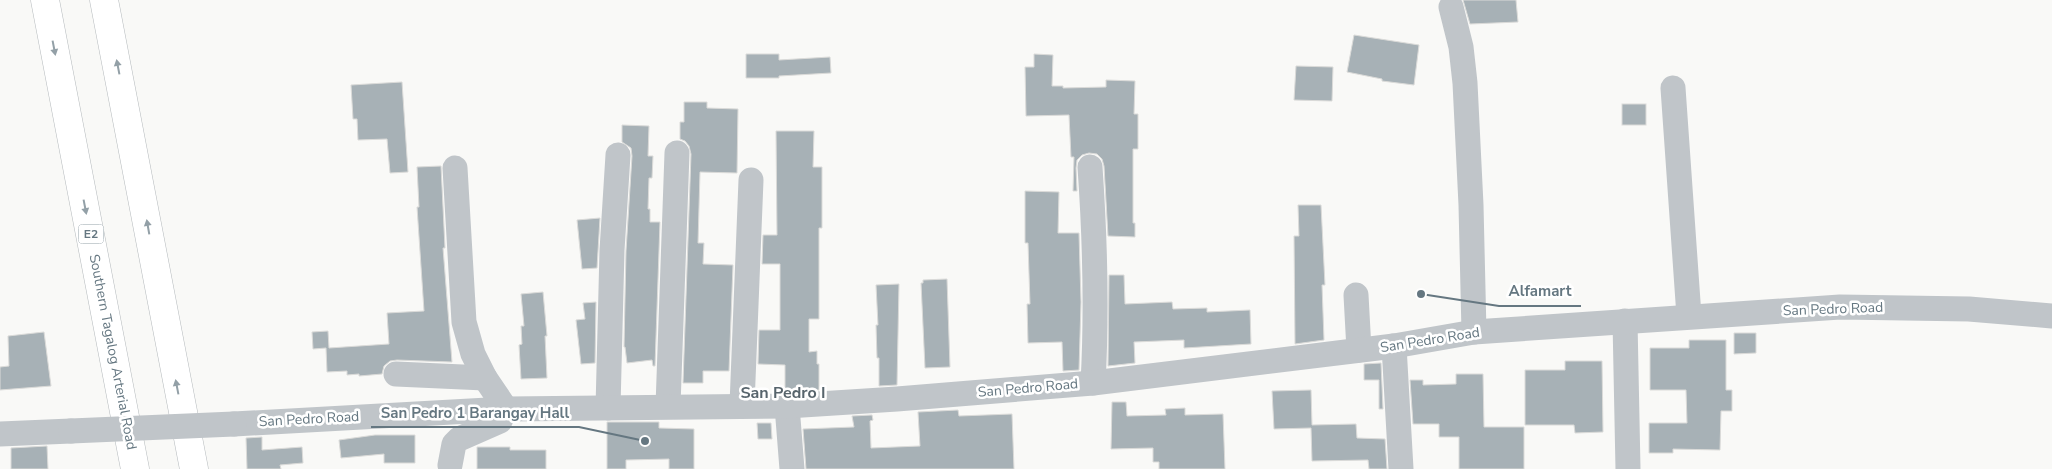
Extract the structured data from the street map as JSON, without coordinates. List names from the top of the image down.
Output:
{
  "streets": {
    "highway": ["E2", "Southern Tagalog Arterial Road"],
    "street": ["San Pedro Road"]
  },
  "districts": ["San Pedro I"],
  "places": ["Alfamart", "San Pedro 1 Barangay Hall"]
}
